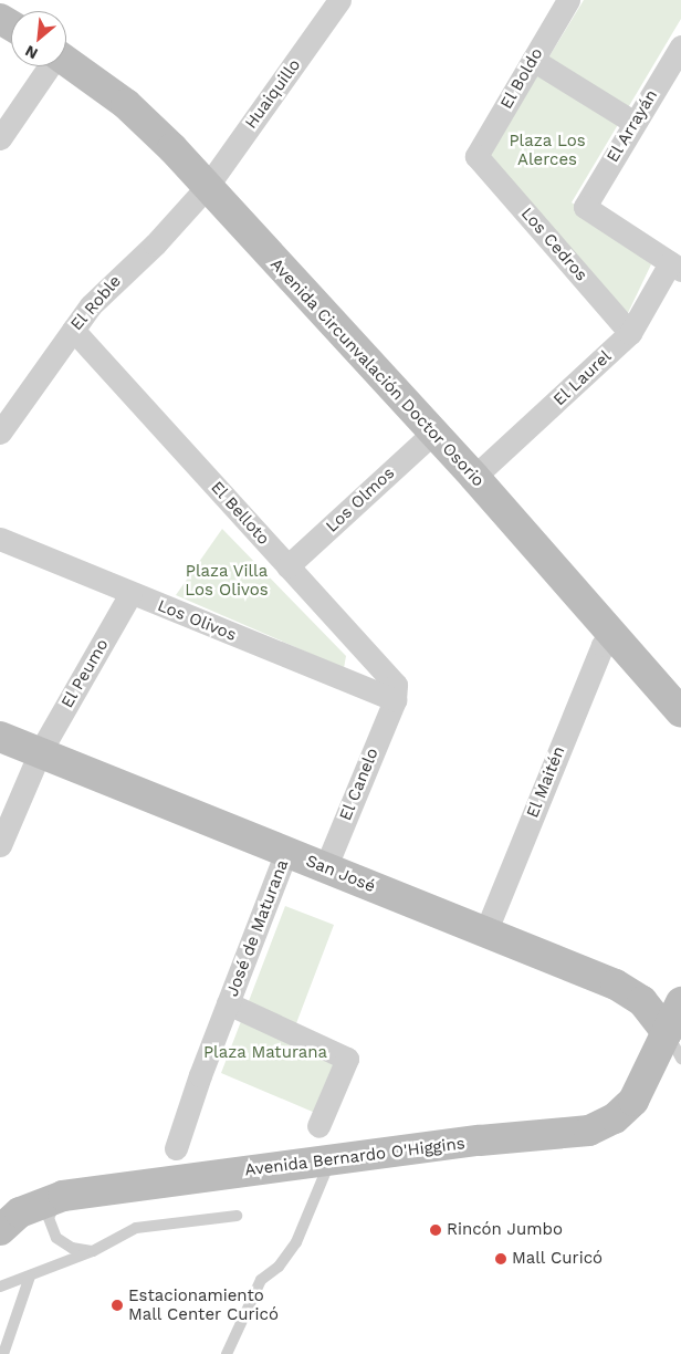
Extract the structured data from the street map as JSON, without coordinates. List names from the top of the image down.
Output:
{
  "streets": {
    "main road": ["Avenida Circunvalación Doctor Osorio", "San José", "Avenida Bernardo O'Higgins"],
    "street": [
      "El Boldo",
      "Huaiquillo",
      "El Arrayán",
      "Los Cedros",
      "El Roble",
      "El Laurel",
      "Los Olmos",
      "El Belloto",
      "Los Olivos",
      "El Peumo",
      "El Maitén",
      "El Canelo",
      "José de Maturana"
    ]
  },
  "crossings": [
    ["El Boldo", "Los Cedros"],
    ["Huaiquillo", "El Roble"],
    ["Huaiquillo", "Avenida Circunvalación Doctor Osorio"],
    ["El Arrayán", "El Laurel"],
    ["Los Cedros", "El Laurel"],
    ["El Roble", "Avenida Circunvalación Doctor Osorio"],
    ["El Roble", "El Belloto"],
    ["Avenida Circunvalación Doctor Osorio", "El Laurel"],
    ["Avenida Circunvalación Doctor Osorio", "Los Olmos"],
    ["Avenida Circunvalación Doctor Osorio", "El Maitén"],
    ["Los Olmos", "El Belloto"],
    ["El Belloto", "Los Olivos"],
    ["El Belloto", "El Canelo"],
    ["Los Olivos", "El Peumo"],
    ["Los Olivos", "El Canelo"],
    ["El Peumo", "San José"],
    ["El Maitén", "San José"],
    ["El Canelo", "San José"],
    ["San José", "José de Maturana"],
    ["San José", "Avenida Bernardo O'Higgins"]
  ],
  "parks": ["Plaza Los Alerces", "Plaza Villa Los Olivos", "Plaza Maturana"],
  "places": ["Rincón Jumbo", "Mall Curicó", "Estacionamiento Mall Center Curicó"],
  "north": "bottom left"
}
